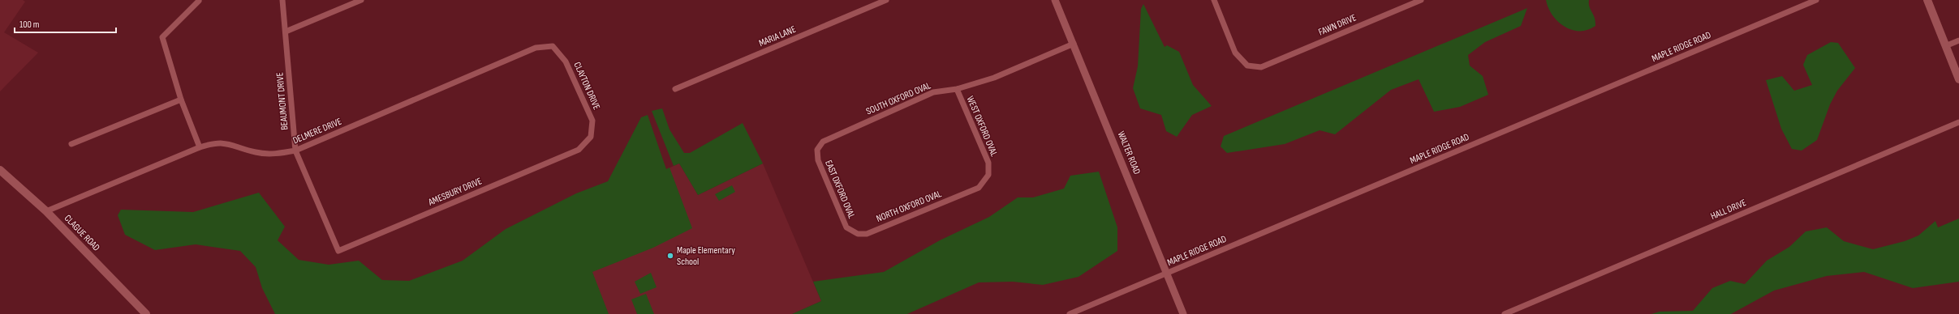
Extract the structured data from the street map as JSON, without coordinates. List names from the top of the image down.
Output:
{
  "streets": {
    "main road": ["CLAGUE ROAD"],
    "street": [
      "FAWN DRIVE",
      "MARIA LANE",
      "MAPLE RIDGE ROAD",
      "CLAYTON DRIVE",
      "SOUTH OXFORD OVAL",
      "BEAUMONT DRIVE",
      "WEST OXFORD OVAL",
      "DELMERE DRIVE",
      "WALTER ROAD",
      "EAST OXFORD OVAL",
      "AMESBURY DRIVE",
      "NORTH OXFORD OVAL",
      "HALL DRIVE"
    ]
  },
  "crossings": [
    ["MAPLE RIDGE ROAD", "WALTER ROAD"],
    ["CLAYTON DRIVE", "DELMERE DRIVE"],
    ["CLAYTON DRIVE", "AMESBURY DRIVE"],
    ["SOUTH OXFORD OVAL", "WEST OXFORD OVAL"],
    ["SOUTH OXFORD OVAL", "WALTER ROAD"],
    ["SOUTH OXFORD OVAL", "EAST OXFORD OVAL"],
    ["BEAUMONT DRIVE", "DELMERE DRIVE"],
    ["BEAUMONT DRIVE", "AMESBURY DRIVE"],
    ["WEST OXFORD OVAL", "NORTH OXFORD OVAL"],
    ["DELMERE DRIVE", "CLAGUE ROAD"],
    ["EAST OXFORD OVAL", "NORTH OXFORD OVAL"]
  ],
  "places": ["Maple Elementary School"],
  "scale_bar": "100 m"
}
